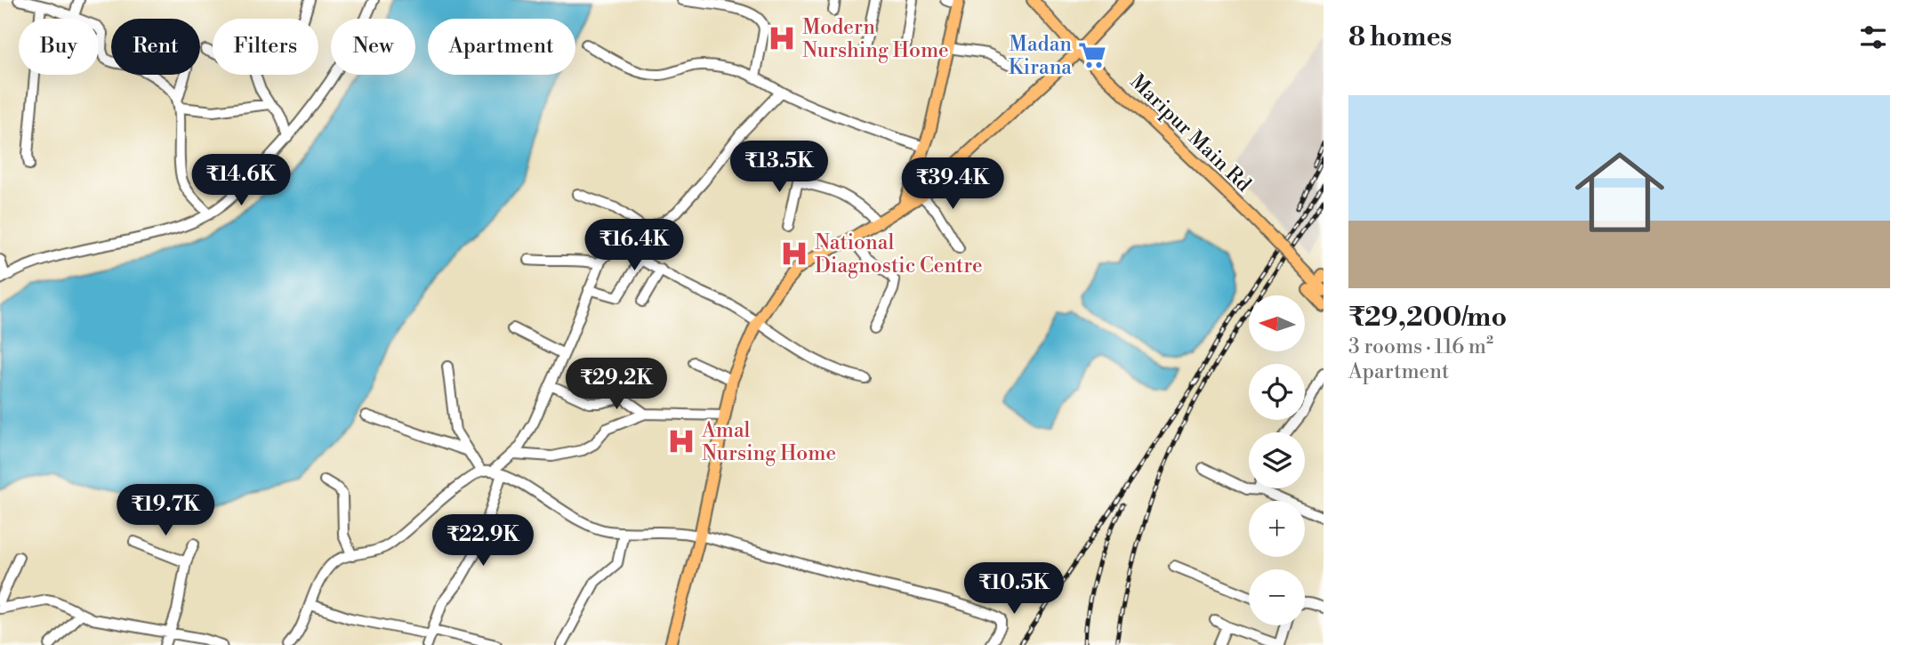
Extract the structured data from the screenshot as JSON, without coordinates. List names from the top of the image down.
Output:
{
  "streets": {
    "main road": ["Maripur Main Rd"]
  },
  "places": {
    "hospital": ["Modern Nurshing Home", "National Diagnostic Centre", "Amal Nursing Home"],
    "supermarket": ["Madan Kirana"]
  },
  "north": "left",
  "page": {
    "heading": "8 homes",
    "chip": [
      "Buy",
      "Rent",
      "Filters",
      "New",
      "Apartment"
    ],
    "list": [
      {
        "name": "₹29,200/mo",
        "note": "3 rooms · 116 m² · Apartment"
      }
    ],
    "price": [
      "₹13.5K",
      "₹14.6K",
      "₹39.4K",
      "₹16.4K",
      "₹29.2K",
      "₹19.7K",
      "₹22.9K",
      "₹10.5K"
    ],
    "map_buttons": ["+", "−"]
  }
}
